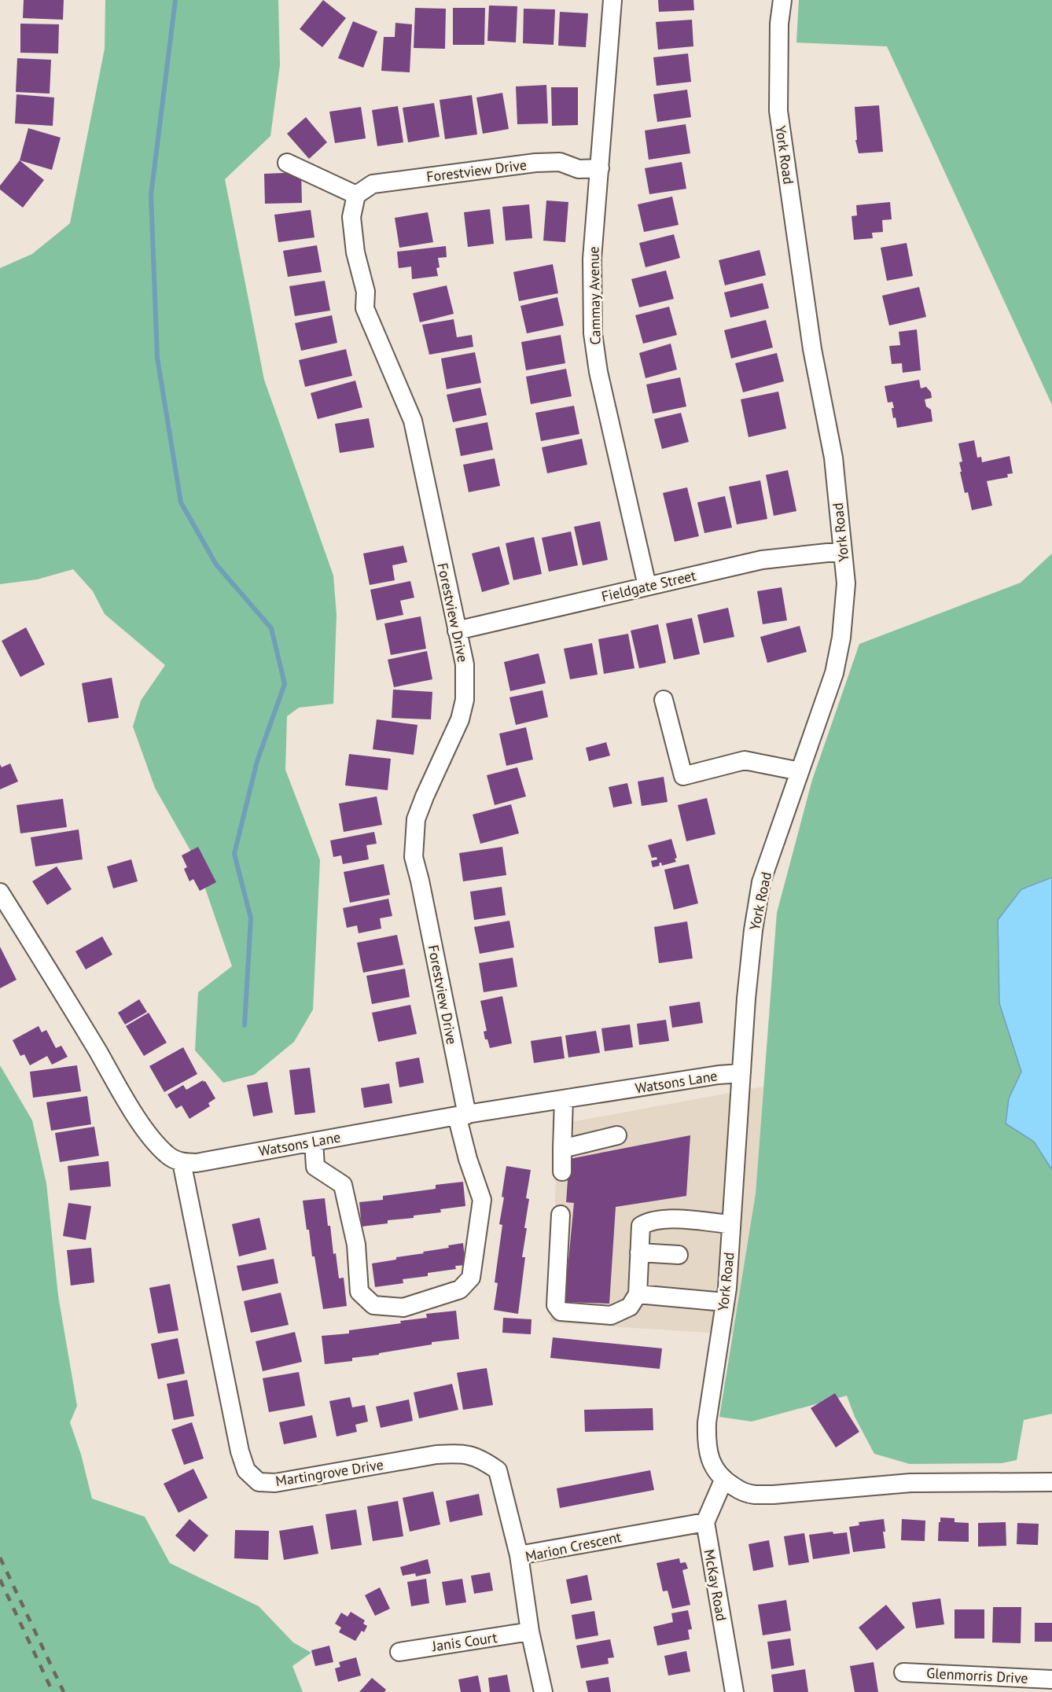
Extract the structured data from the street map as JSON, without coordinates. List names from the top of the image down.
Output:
{
  "streets": {
    "street": [
      "York Road",
      "Forestview Drive",
      "Cammay Avenue",
      "Fieldgate Street",
      "Watsons Lane",
      "Martingrove Drive",
      "Marion Crescent",
      "McKay Road",
      "Janis Court",
      "Glenmorris Drive"
    ]
  },
  "crossings": [
    ["York Road", "Fieldgate Street"],
    ["York Road", "Watsons Lane"],
    ["Forestview Drive", "Cammay Avenue"],
    ["Forestview Drive", "Fieldgate Street"],
    ["Forestview Drive", "Watsons Lane"],
    ["Cammay Avenue", "Fieldgate Street"],
    ["Watsons Lane", "Martingrove Drive"],
    ["Martingrove Drive", "Marion Crescent"],
    ["Marion Crescent", "McKay Road"],
    ["Marion Crescent", "Janis Court"]
  ]
}
